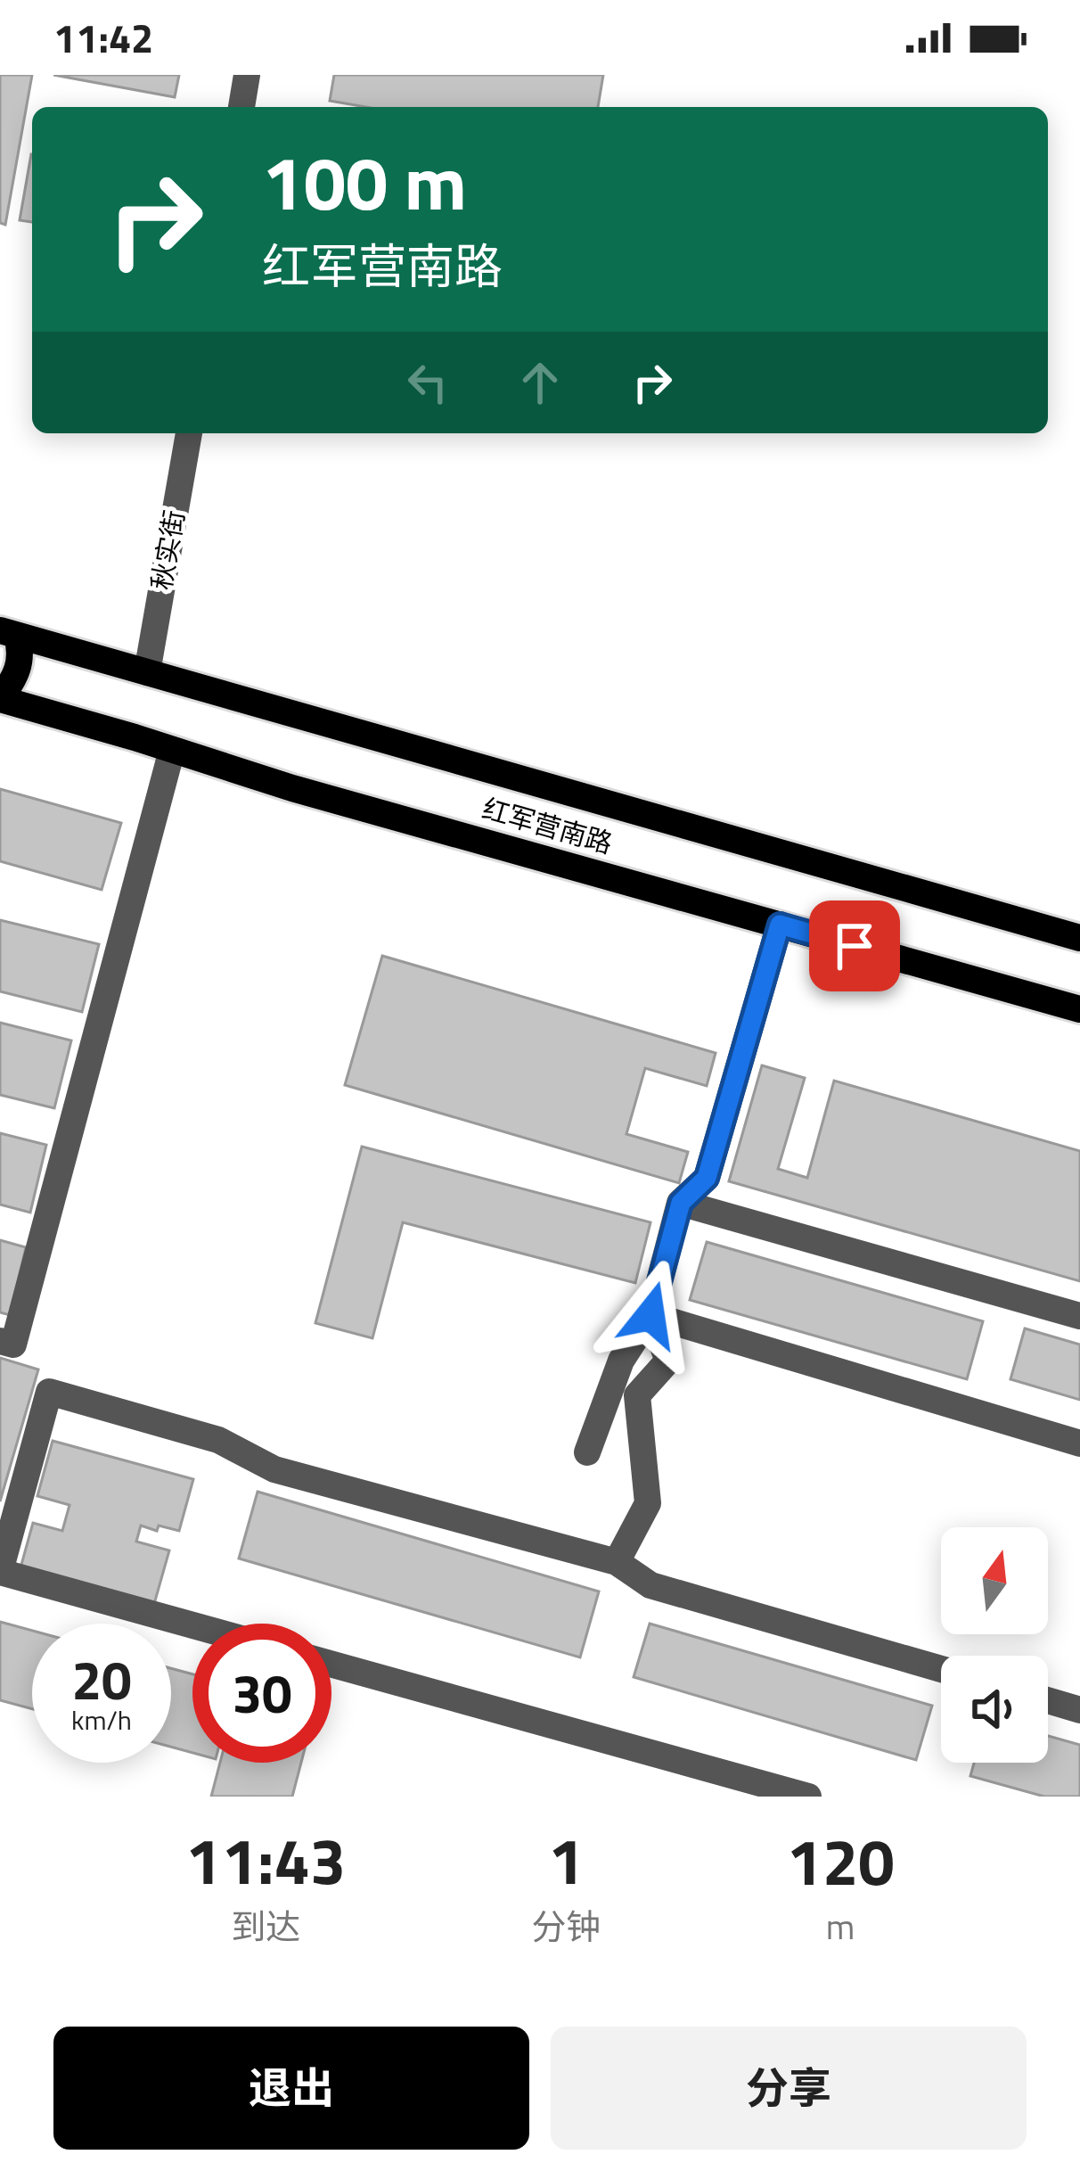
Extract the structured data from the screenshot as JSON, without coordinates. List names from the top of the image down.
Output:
{
  "streets": {
    "main road": ["红军营南路"],
    "street": ["秋实街"]
  },
  "crossings": [
    ["秋实街", "红军营南路"]
  ],
  "north": "top",
  "page": {
    "status": "11:42",
    "turn": ["100 m", "红军营南路"],
    "speed": "20 km/h",
    "limit": "30",
    "eta": [
      "11:43",
      "到达",
      "1",
      "分钟",
      "120",
      "m"
    ],
    "buttons": ["退出", "分享"]
  }
}
